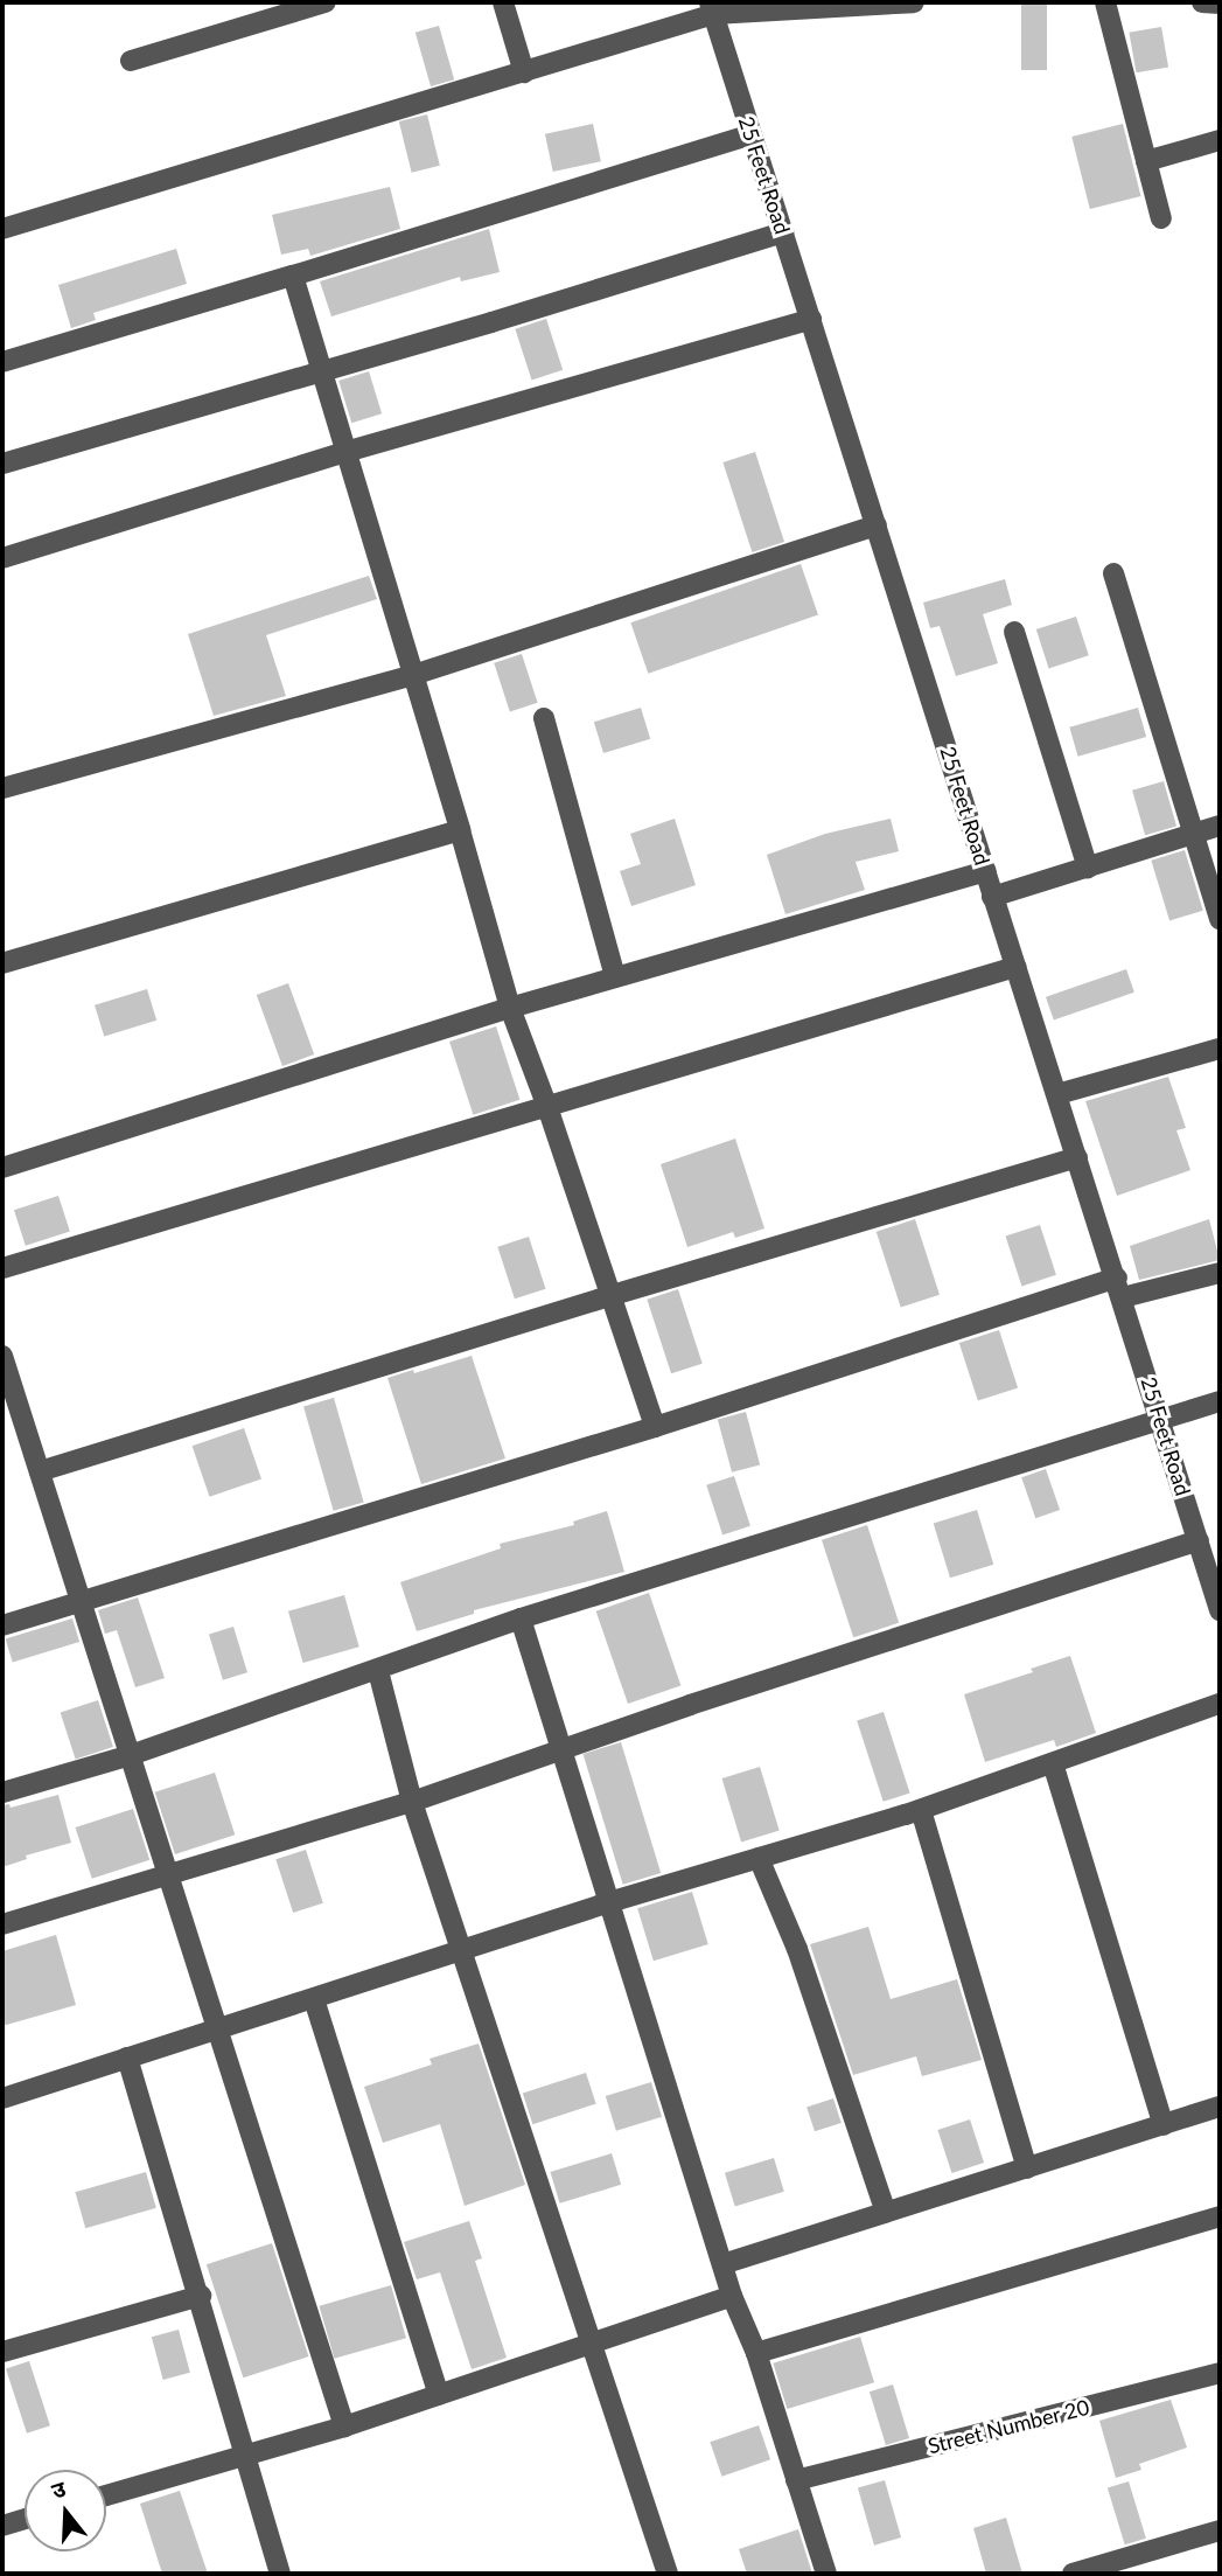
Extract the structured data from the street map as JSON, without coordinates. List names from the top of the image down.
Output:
{
  "streets": {
    "street": ["25 Feet Road", "Street Number 20"]
  },
  "north": "top"
}
